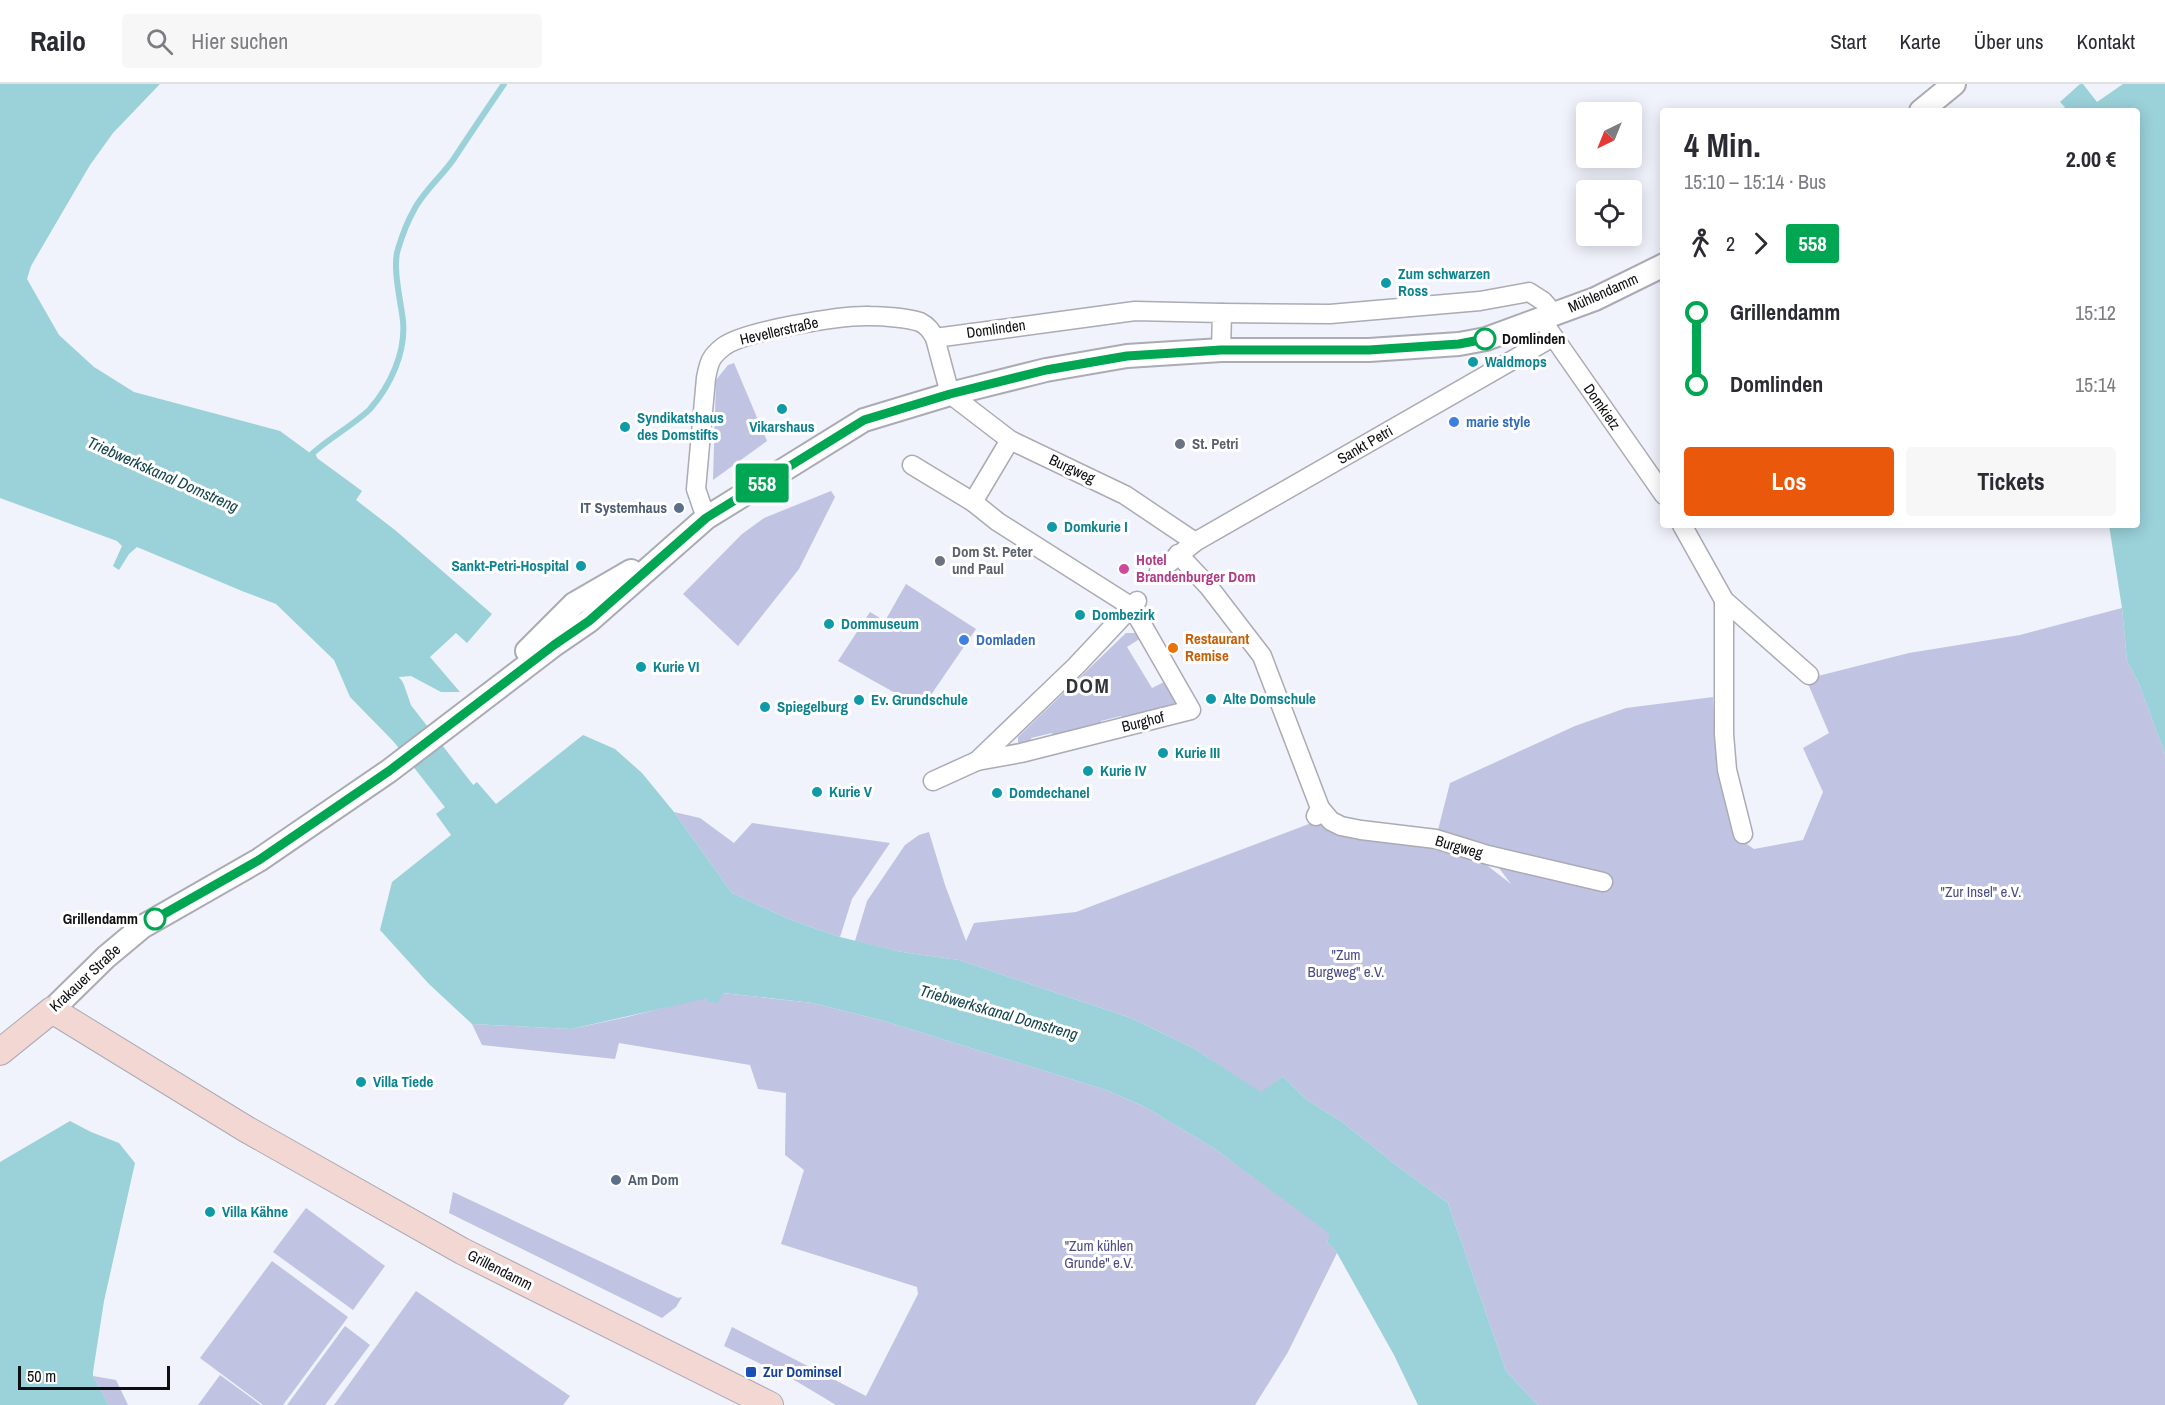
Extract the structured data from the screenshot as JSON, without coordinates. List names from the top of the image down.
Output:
{
  "streets": {
    "main road": ["Krakauer Straße", "Grillendamm"],
    "street": [
      "Mühlendamm",
      "Domlinden",
      "Hevellerstraße",
      "Domkietz",
      "Sankt Petri",
      "Burgweg",
      "Burghof"
    ]
  },
  "crossings": [
    ["Mühlendamm", "Domlinden"],
    ["Mühlendamm", "Domkietz"],
    ["Mühlendamm", "Sankt Petri"],
    ["Domlinden", "Hevellerstraße"],
    ["Domlinden", "Domkietz"],
    ["Domlinden", "Sankt Petri"],
    ["Hevellerstraße", "Krakauer Straße"],
    ["Domkietz", "Sankt Petri"],
    ["Sankt Petri", "Burgweg"],
    ["Krakauer Straße", "Grillendamm"]
  ],
  "districts": ["DOM"],
  "water": ["Triebwerkskanal Domstreng"],
  "parks": ["\"Zur Insel\" e.V.", "\"Zum Burgweg\" e.V.", "\"Zum kühlen Grunde\" e.V."],
  "places": {
    "other": [
      "Zum schwarzen Ross",
      "Domlinden",
      "Waldmops",
      "Vikarshaus",
      "marie style",
      "Syndikatshaus des Domstifts",
      "St. Petri",
      "IT Systemhaus",
      "Domkurie I",
      "Dom St. Peter und Paul",
      "Sankt-Petri-Hospital",
      "Hotel Brandenburger Dom",
      "Dombezirk",
      "Dommuseum",
      "Domladen",
      "Restaurant Remise",
      "Kurie VI",
      "Alte Domschule",
      "Ev. Grundschule",
      "Spiegelburg",
      "Kurie III",
      "Kurie IV",
      "Kurie V",
      "Domdechanel",
      "Grillendamm",
      "Villa Tiede",
      "Am Dom",
      "Villa Kähne"
    ],
    "transit": ["Zur Dominsel"]
  },
  "lines": ["bus line 558"],
  "scale_bar": "50 m",
  "north": "bottom left",
  "page": {
    "header": "Railo",
    "search": "Hier suchen",
    "nav": [
      "Start",
      "Karte",
      "Über uns",
      "Kontakt"
    ],
    "on_map": "558",
    "heading": ["4 Min.", "15:10 – 15:14 · Bus", "2.00 €"],
    "legs": ["2", "558"],
    "list": [
      {
        "name": "Grillendamm",
        "value": "15:12"
      },
      {
        "name": "Domlinden",
        "value": "15:14"
      }
    ],
    "buttons": ["Los", "Tickets"],
    "scale": "50 m"
  }
}
